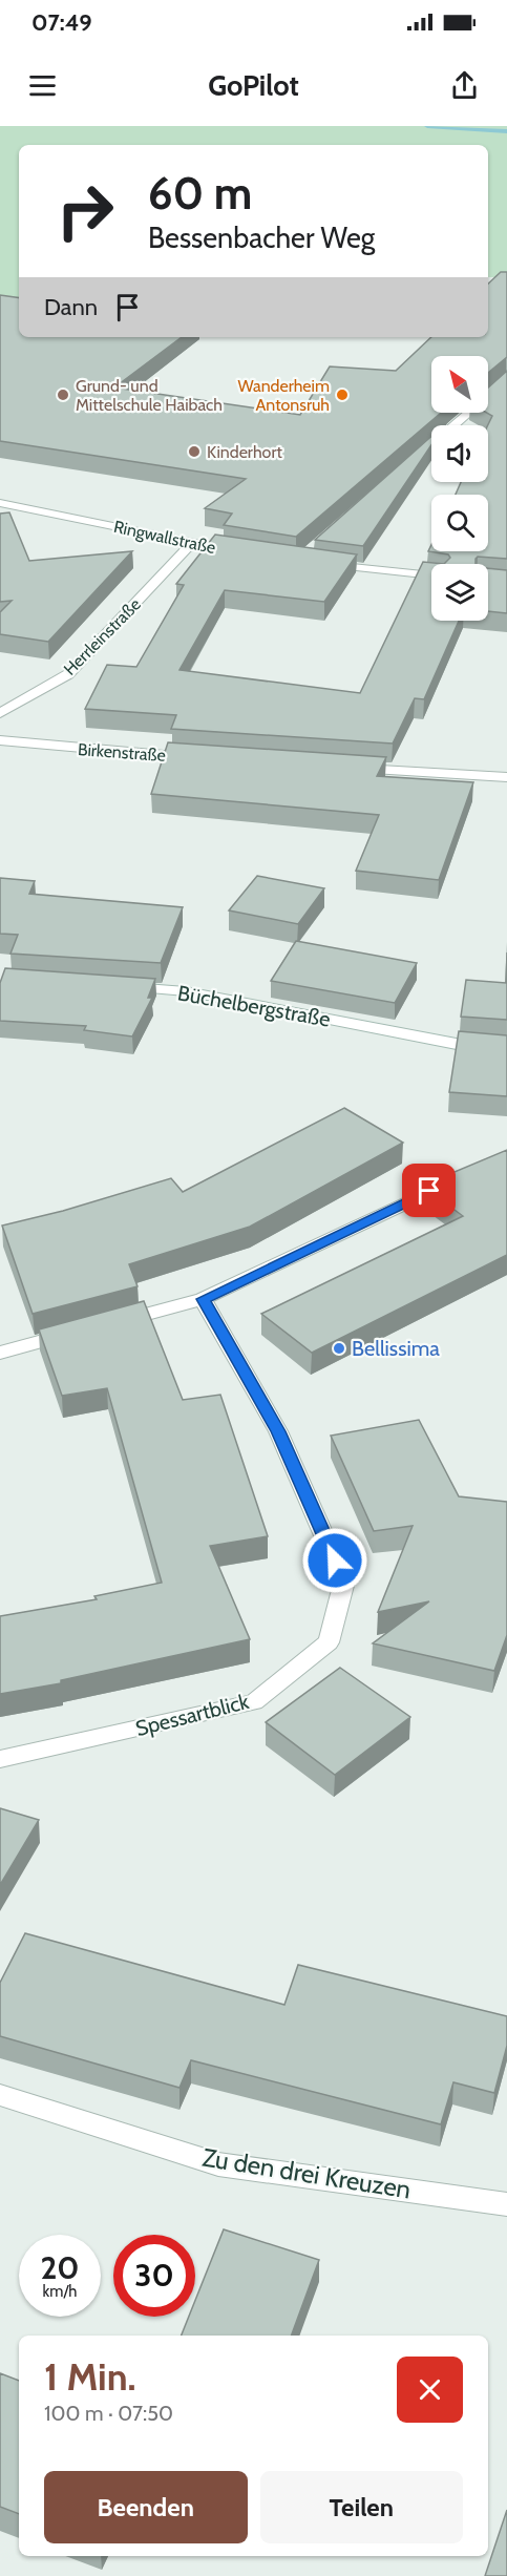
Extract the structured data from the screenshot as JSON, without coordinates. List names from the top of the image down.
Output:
{
  "streets": {
    "street": [
      "Ringwallstraße",
      "Herrleinstraße",
      "Birkenstraße",
      "Büchelbergstraße",
      "Spessartblick",
      "Zu den drei Kreuzen"
    ]
  },
  "crossings": [
    ["Ringwallstraße", "Herrleinstraße"]
  ],
  "places": [
    "Grund- und Mittelschule Haibach",
    "Wanderheim Antonsruh",
    "Kinderhort",
    "Bellissima"
  ],
  "north": "top left",
  "page": {
    "status": "07:49",
    "header": "GoPilot",
    "turn": ["60 m", "Bessenbacher Weg"],
    "then": "Dann",
    "speed": "20 km/h",
    "limit": "30",
    "heading": ["1 Min.", "100 m · 07:50"],
    "buttons": ["Beenden", "Teilen"]
  }
}
